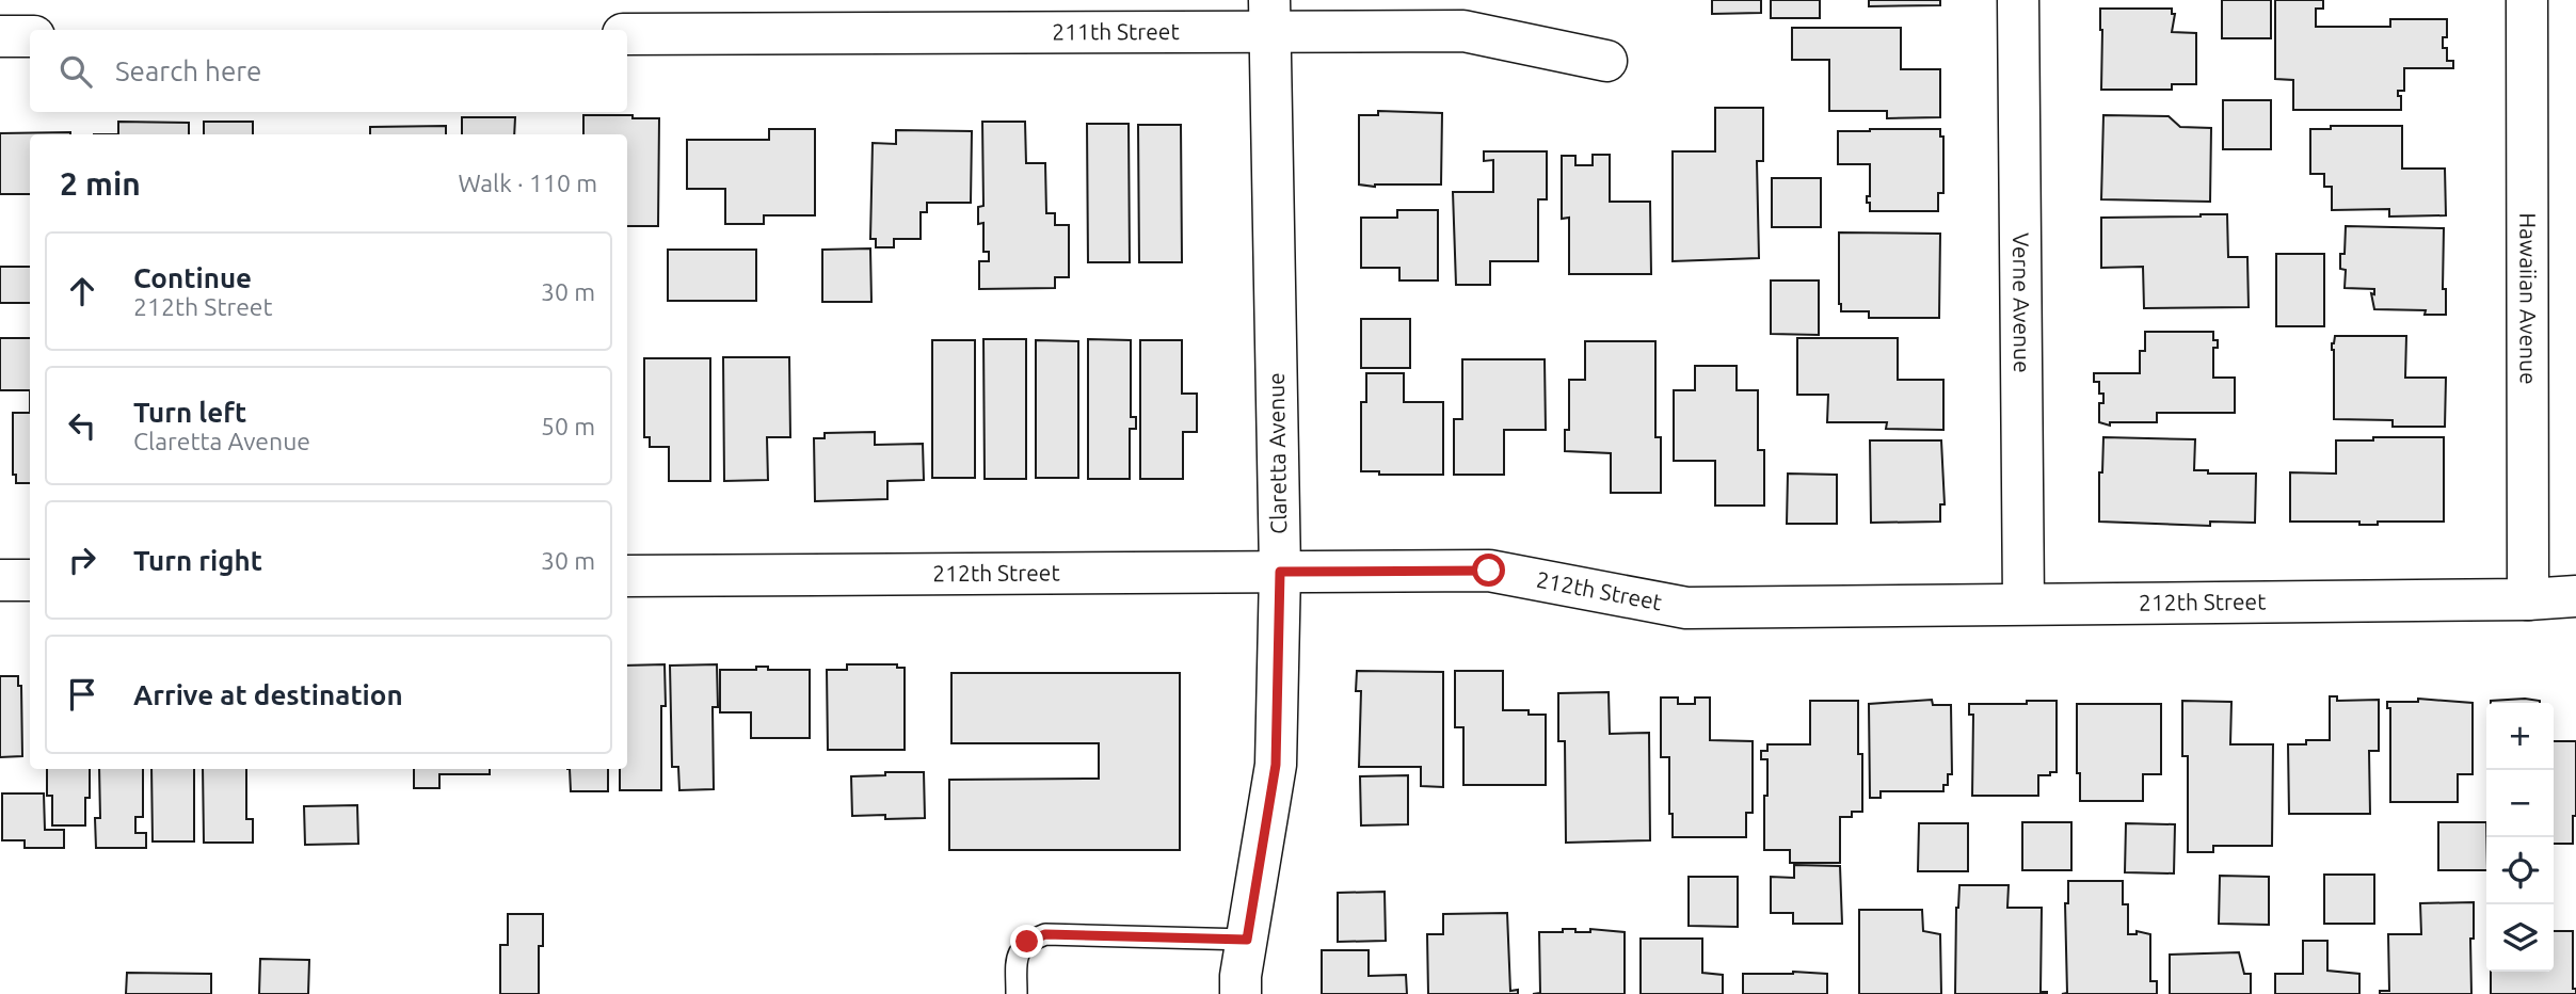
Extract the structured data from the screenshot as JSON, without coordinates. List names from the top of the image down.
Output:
{
  "streets": {
    "street": [
      "211th Street",
      "Hawaiian Avenue",
      "Verne Avenue",
      "Claretta Avenue",
      "212th Street"
    ]
  },
  "crossings": [
    ["211th Street", "Claretta Avenue"],
    ["Hawaiian Avenue", "212th Street"],
    ["Verne Avenue", "212th Street"],
    ["Claretta Avenue", "212th Street"]
  ],
  "page": {
    "search": "Search here",
    "heading": ["2 min", "Walk · 110 m"],
    "list": [
      ["Continue", "212th Street", "30 m"],
      ["Turn left", "Claretta Avenue", "50 m"],
      ["Turn right", "30 m"],
      "Arrive at destination"
    ],
    "map_buttons": ["+", "−"]
  }
}
